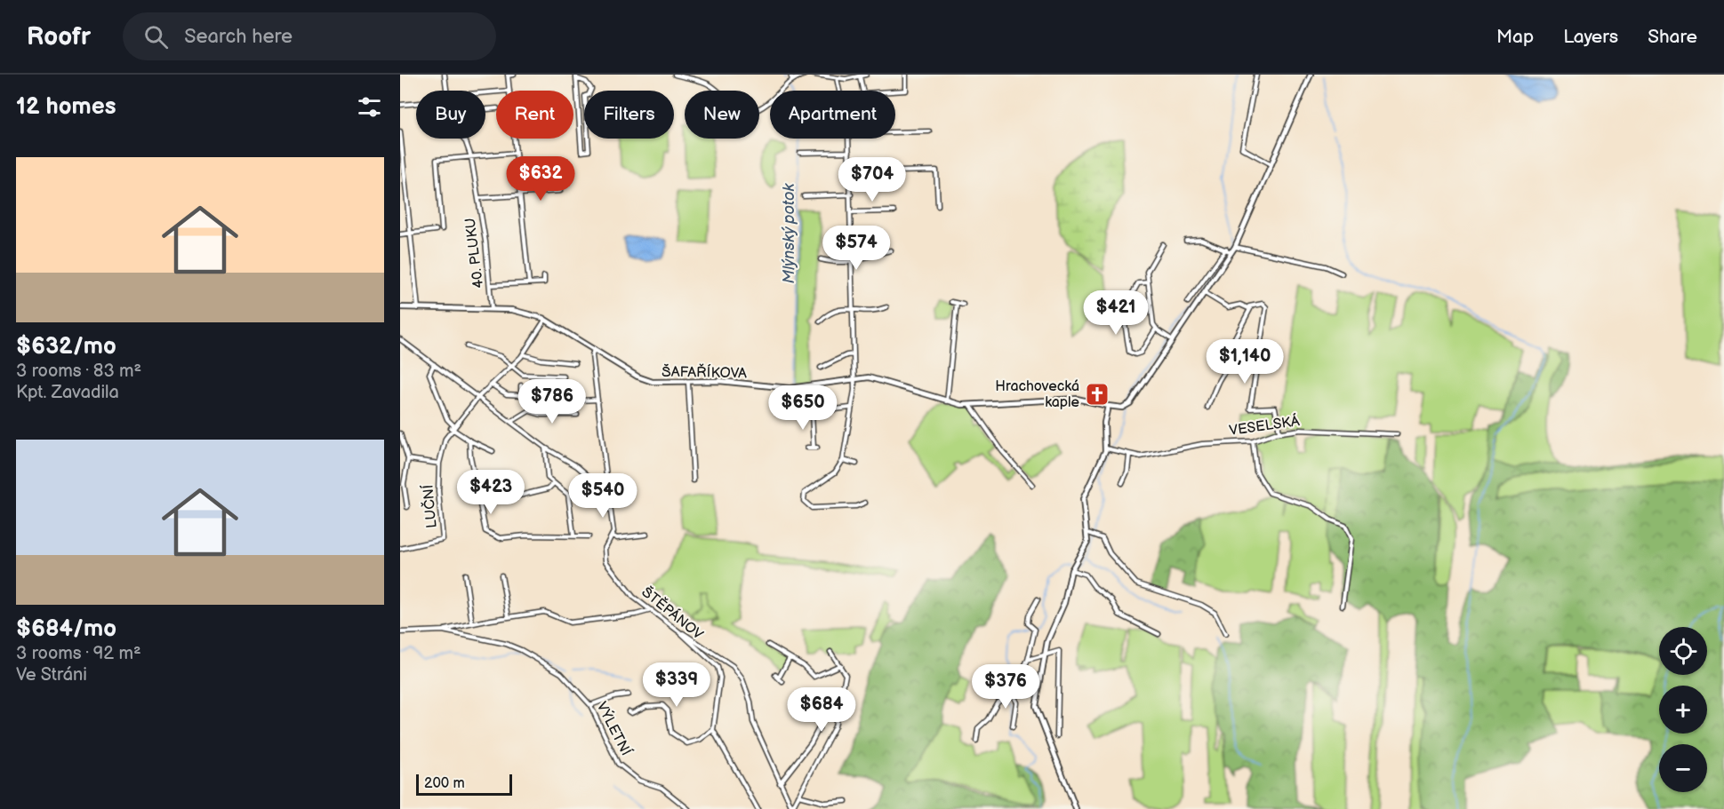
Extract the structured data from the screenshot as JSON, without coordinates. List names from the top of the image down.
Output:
{
  "streets": {
    "street": [
      "40. PLUKU",
      "ŠAFAŘÍKOVA",
      "VESELSKÁ",
      "LUČNÍ",
      "ŠTĚPÁNOV",
      "VÝLETNÍ"
    ]
  },
  "crossings": [
    ["40. PLUKU", "ŠAFAŘÍKOVA"],
    ["ŠAFAŘÍKOVA", "LUČNÍ"],
    ["ŠAFAŘÍKOVA", "ŠTĚPÁNOV"]
  ],
  "water": ["Mlýnský potok"],
  "places": {
    "church": ["Hrachovecká kaple"]
  },
  "scale_bar": "200 m",
  "page": {
    "header": "Roofr",
    "search": "Search here",
    "nav": ["Map", "Layers", "Share"],
    "heading": "12 homes",
    "chip": [
      "Buy",
      "Rent",
      "Filters",
      "New",
      "Apartment"
    ],
    "list": [
      {
        "name": "$632/mo",
        "note": "3 rooms · 83 m² · Kpt. Zavadila"
      },
      {
        "name": "$684/mo",
        "note": "3 rooms · 92 m² · Ve Stráni"
      }
    ],
    "price": [
      "$632",
      "$704",
      "$574",
      "$421",
      "$1,140",
      "$786",
      "$650",
      "$423",
      "$540",
      "$339",
      "$376",
      "$684"
    ],
    "map_buttons": ["+", "−"],
    "scale": "200 m"
  }
}
